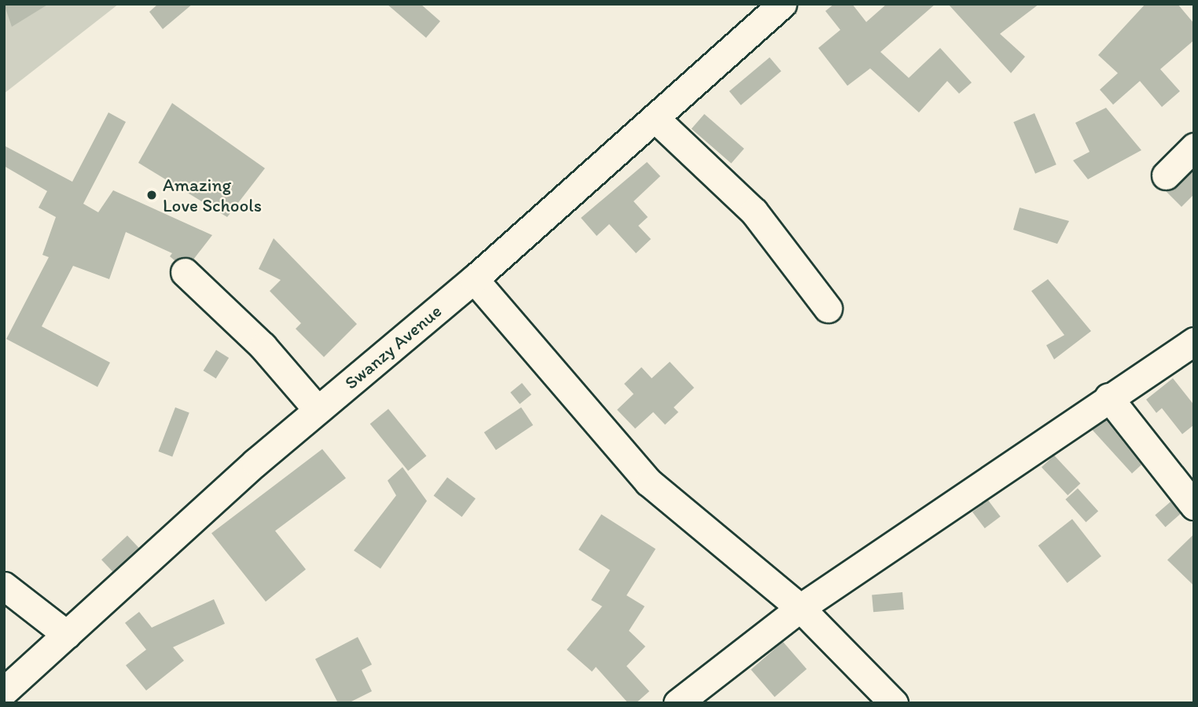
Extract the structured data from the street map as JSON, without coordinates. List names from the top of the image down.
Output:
{
  "streets": {
    "street": ["Swanzy Avenue"]
  },
  "places": ["Amazing Love Schools"]
}
